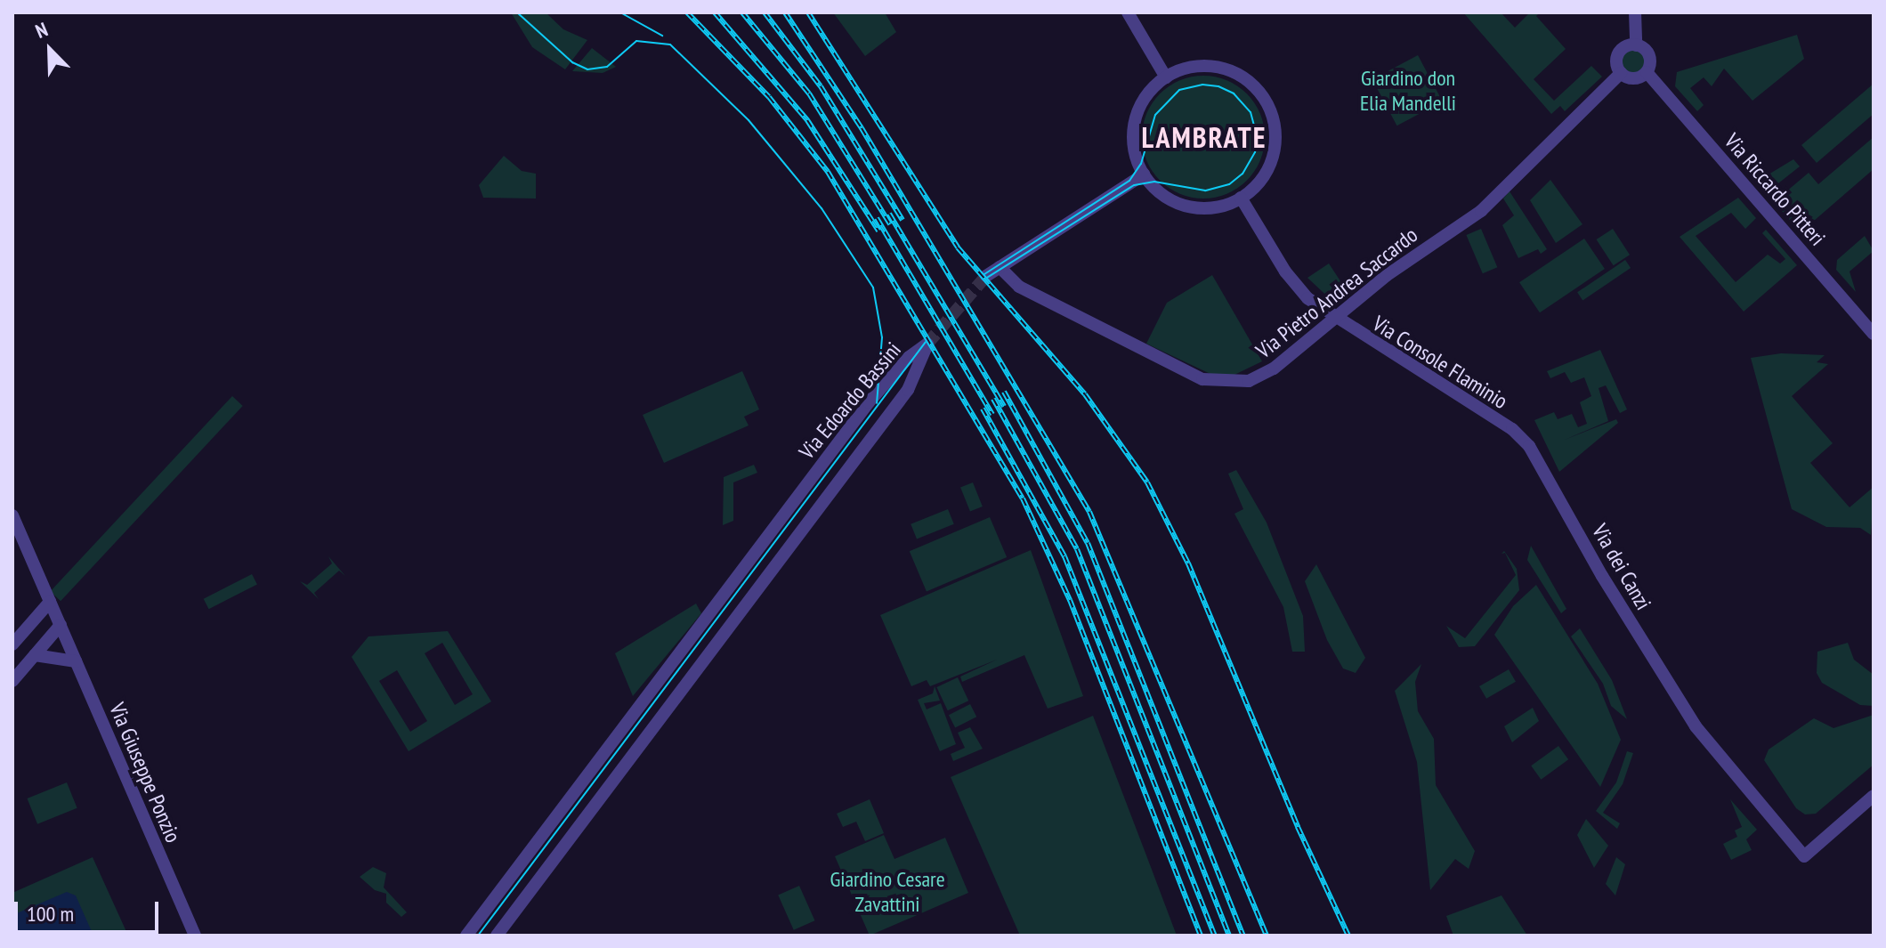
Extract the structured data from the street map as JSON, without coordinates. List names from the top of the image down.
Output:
{
  "streets": {
    "street": [
      "Via Riccardo Pitteri",
      "Via Pietro Andrea Saccardo",
      "Via Console Flaminio",
      "Via Edoardo Bassini",
      "Via dei Canzi",
      "Via Giuseppe Ponzio"
    ]
  },
  "crossings": [
    ["Via Riccardo Pitteri", "Via Pietro Andrea Saccardo"],
    ["Via Pietro Andrea Saccardo", "Via Console Flaminio"],
    ["Via Console Flaminio", "Via dei Canzi"]
  ],
  "districts": ["LAMBRATE"],
  "parks": ["Giardino don Elia Mandelli", "Giardino Cesare Zavattini"],
  "scale_bar": "100 m",
  "north": "top left"
}
